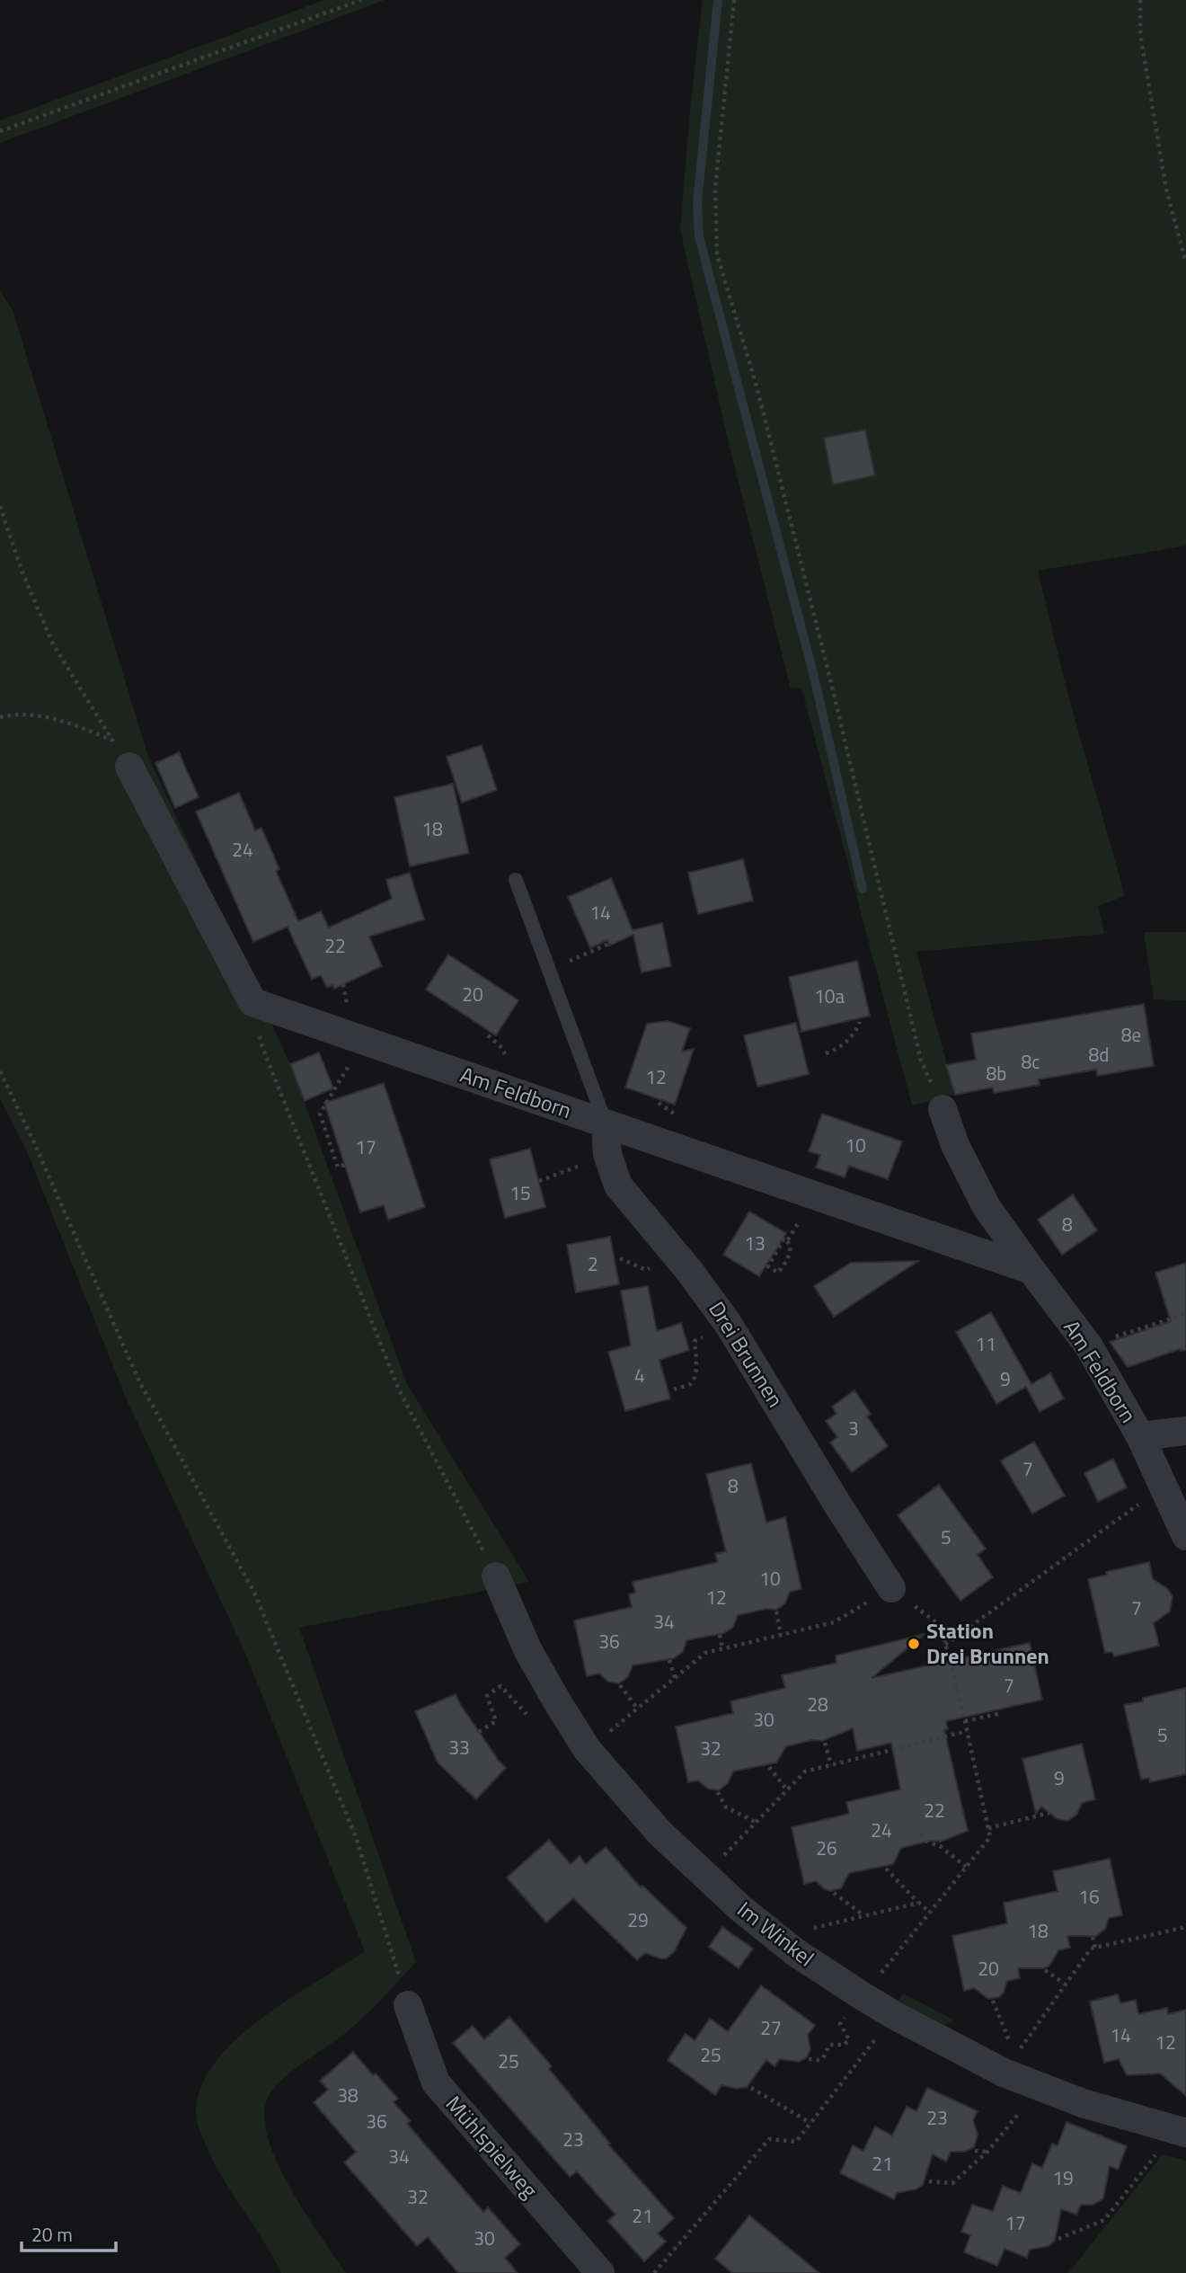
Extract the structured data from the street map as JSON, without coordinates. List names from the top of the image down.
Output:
{
  "streets": {
    "street": [
      "Am Feldborn",
      "Drei Brunnen",
      "Im Winkel",
      "Mühlspielweg"
    ]
  },
  "crossings": [
    ["Am Feldborn", "Drei Brunnen"]
  ],
  "places": ["Station Drei Brunnen"],
  "house_numbers": [
    "18",
    "24",
    "14",
    "22",
    "20",
    "10a",
    "8e",
    "8d",
    "8c",
    "8b",
    "12",
    "10",
    "17",
    "15",
    "8",
    "13",
    "2",
    "11",
    "4",
    "9",
    "3",
    "7",
    "8",
    "5",
    "10",
    "12",
    "7",
    "34",
    "36",
    "7",
    "28",
    "30",
    "5",
    "33",
    "32",
    "9",
    "22",
    "24",
    "26",
    "16",
    "29",
    "18",
    "20",
    "27",
    "14",
    "12",
    "25",
    "25",
    "38",
    "23",
    "36",
    "23",
    "34",
    "21",
    "19",
    "32",
    "21",
    "17",
    "30"
  ],
  "scale_bar": "20 m"
}
